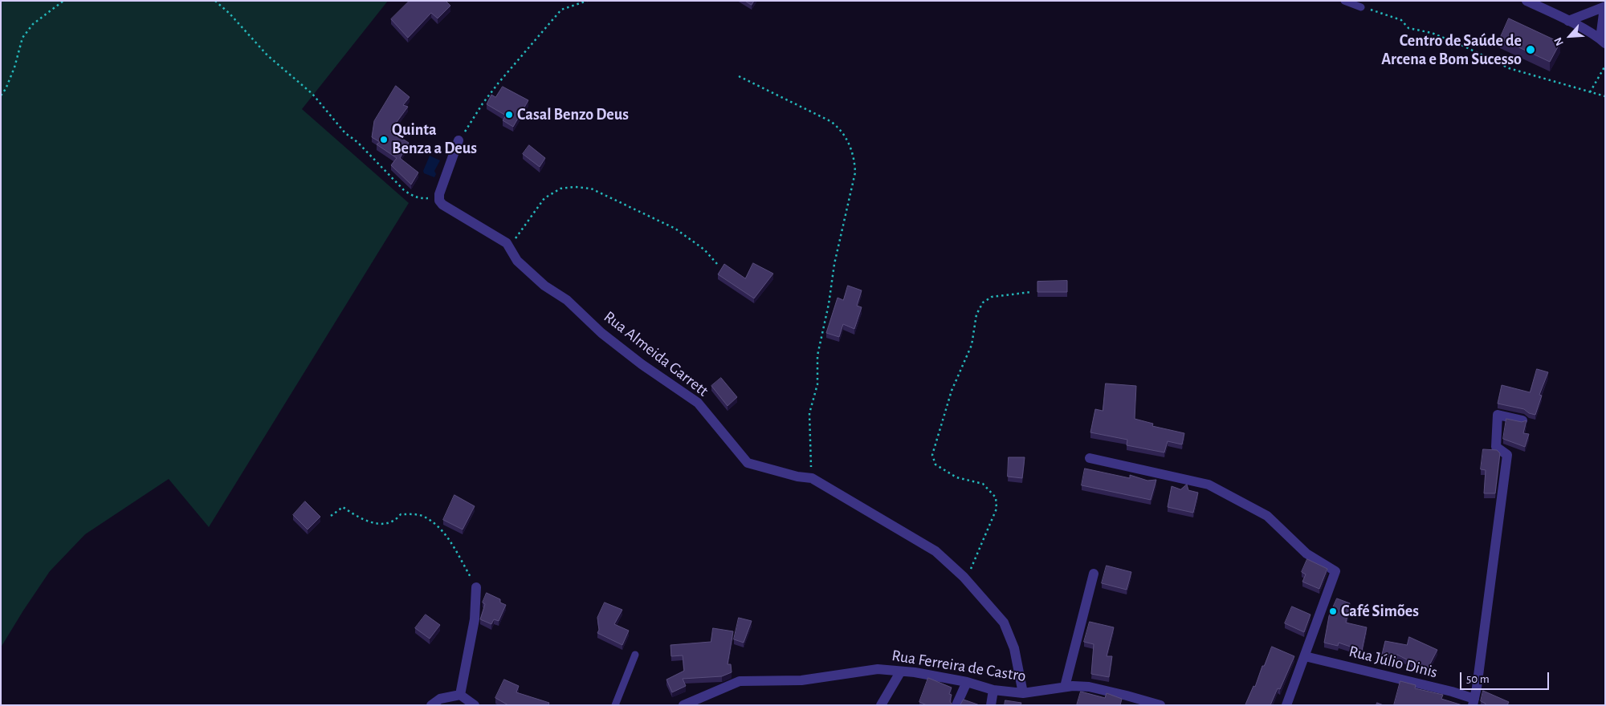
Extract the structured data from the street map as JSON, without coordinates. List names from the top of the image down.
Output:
{
  "streets": {
    "street": ["Rua Almeida Garrett", "Rua Júlio Dinis", "Rua Ferreira de Castro"]
  },
  "crossings": [
    ["Rua Almeida Garrett", "Rua Ferreira de Castro"]
  ],
  "places": [
    "Centro de Saúde de Arcena e Bom Sucesso",
    "Casal Benzo Deus",
    "Quinta Benza a Deus",
    "Café Simões"
  ],
  "scale_bar": "50 m",
  "north": "bottom left"
}
